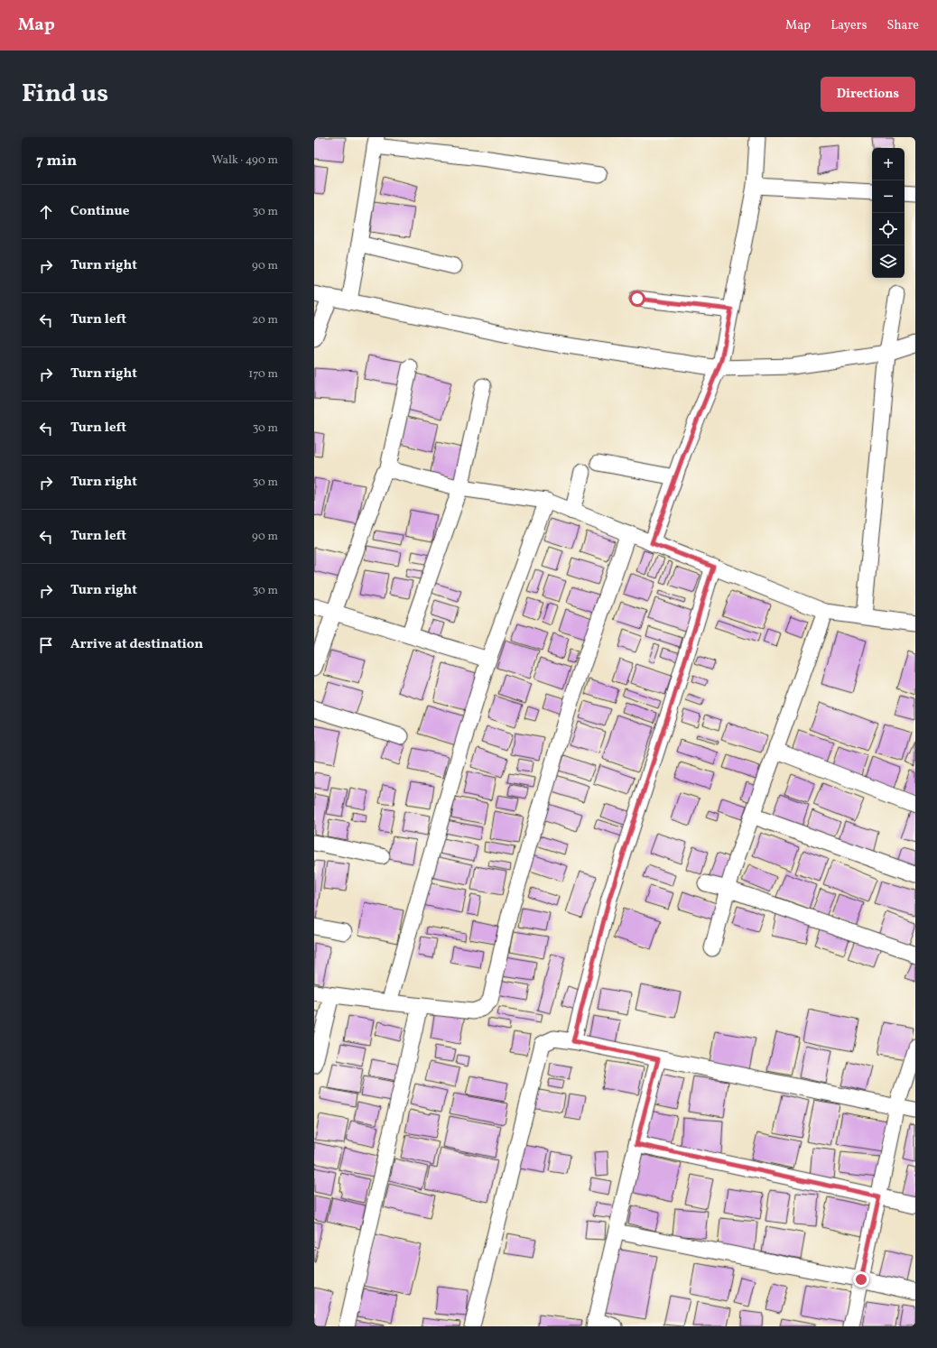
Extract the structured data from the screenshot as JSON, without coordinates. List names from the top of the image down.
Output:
{
  "page": {
    "header": "Map",
    "nav": ["Map", "Layers", "Share"],
    "title": "Find us",
    "buttons": "Directions",
    "heading": ["7 min", "Walk · 490 m"],
    "map_buttons": ["+", "−"],
    "list": [
      ["Continue", "30 m"],
      ["Turn right", "90 m"],
      ["Turn left", "20 m"],
      ["Turn right", "170 m"],
      ["Turn left", "30 m"],
      ["Turn right", "30 m"],
      ["Turn left", "90 m"],
      ["Turn right", "30 m"],
      "Arrive at destination"
    ]
  }
}
